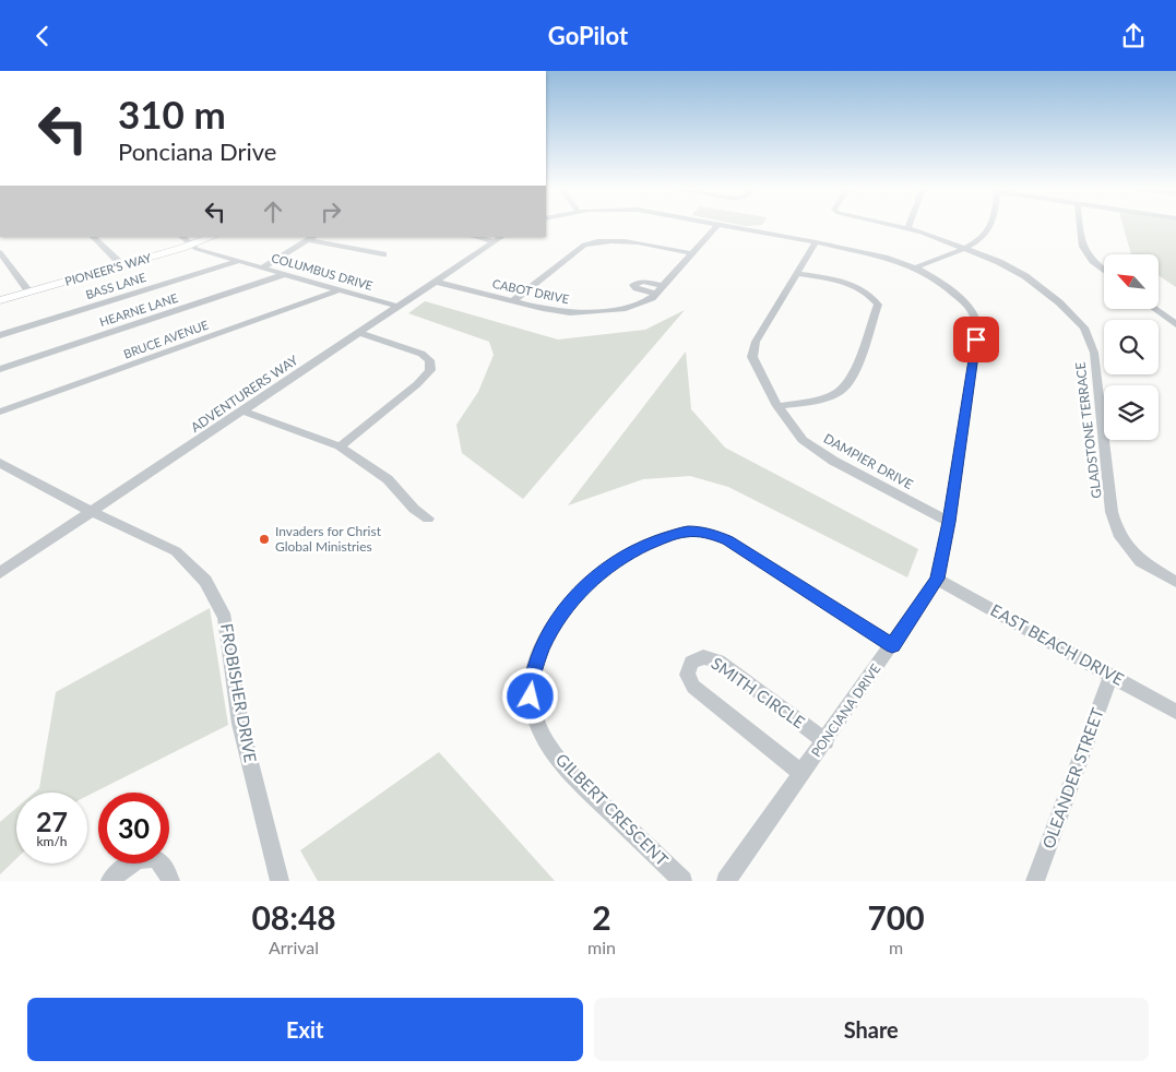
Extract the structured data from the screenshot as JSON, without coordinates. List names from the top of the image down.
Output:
{
  "streets": {
    "main road": ["PIONEER'S WAY"],
    "street": [
      "COLUMBUS DRIVE",
      "BASS LANE",
      "CABOT DRIVE",
      "HEARNE LANE",
      "BRUCE AVENUE",
      "ADVENTURERS WAY",
      "GLADSTONE TERRACE",
      "DAMPIER DRIVE",
      "EAST BEACH DRIVE",
      "FROBISHER DRIVE",
      "SMITH CIRCLE",
      "PONCIANA DRIVE",
      "OLEANDER STREET",
      "GILBERT CRESCENT"
    ]
  },
  "crossings": [
    ["PIONEER'S WAY", "COLUMBUS DRIVE"],
    ["COLUMBUS DRIVE", "BASS LANE"],
    ["COLUMBUS DRIVE", "HEARNE LANE"],
    ["COLUMBUS DRIVE", "BRUCE AVENUE"],
    ["COLUMBUS DRIVE", "ADVENTURERS WAY"],
    ["CABOT DRIVE", "ADVENTURERS WAY"],
    ["ADVENTURERS WAY", "FROBISHER DRIVE"],
    ["DAMPIER DRIVE", "PONCIANA DRIVE"],
    ["EAST BEACH DRIVE", "PONCIANA DRIVE"],
    ["EAST BEACH DRIVE", "OLEANDER STREET"],
    ["SMITH CIRCLE", "PONCIANA DRIVE"],
    ["PONCIANA DRIVE", "GILBERT CRESCENT"]
  ],
  "places": ["Invaders for Christ Global Ministries"],
  "north": "top left",
  "page": {
    "header": "GoPilot",
    "turn": ["310 m", "Ponciana Drive"],
    "speed": "27 km/h",
    "limit": "30",
    "eta": [
      "08:48",
      "Arrival",
      "2",
      "min",
      "700",
      "m"
    ],
    "buttons": ["Exit", "Share"]
  }
}
